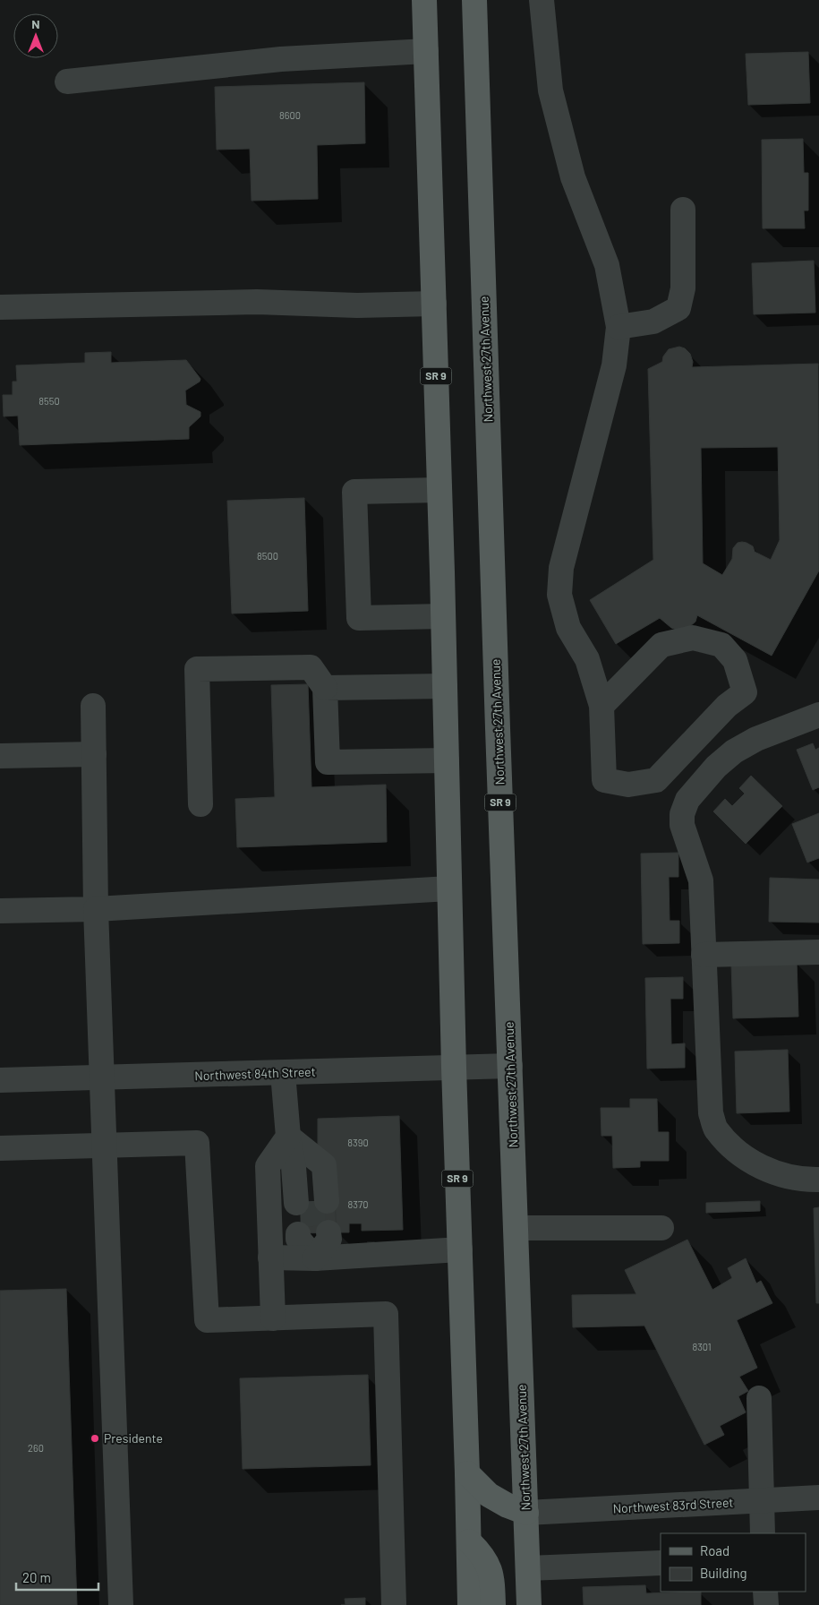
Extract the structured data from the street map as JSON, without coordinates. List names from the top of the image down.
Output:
{
  "streets": {
    "main road": ["Northwest 27th Avenue", "SR 9"],
    "street": ["Northwest 84th Street", "Northwest 83rd Street"]
  },
  "crossings": [
    ["Northwest 27th Avenue", "Northwest 84th Street"],
    ["Northwest 27th Avenue", "Northwest 83rd Street"],
    ["SR 9", "Northwest 84th Street"]
  ],
  "places": ["Presidente"],
  "house_numbers": [
    "8600",
    "8550",
    "8500",
    "8390",
    "8370",
    "8301",
    "260"
  ],
  "legend": ["Road", "Building"],
  "scale_bar": "20 m",
  "north": "top"
}
